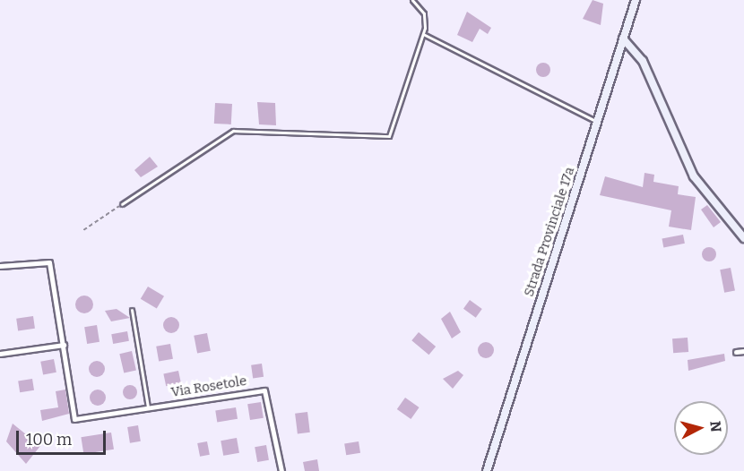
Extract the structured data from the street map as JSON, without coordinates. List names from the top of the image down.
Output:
{
  "streets": {
    "main road": ["Strada Provinciale 17a"],
    "street": ["Via Rosetole"]
  },
  "scale_bar": "100 m",
  "north": "right"
}
